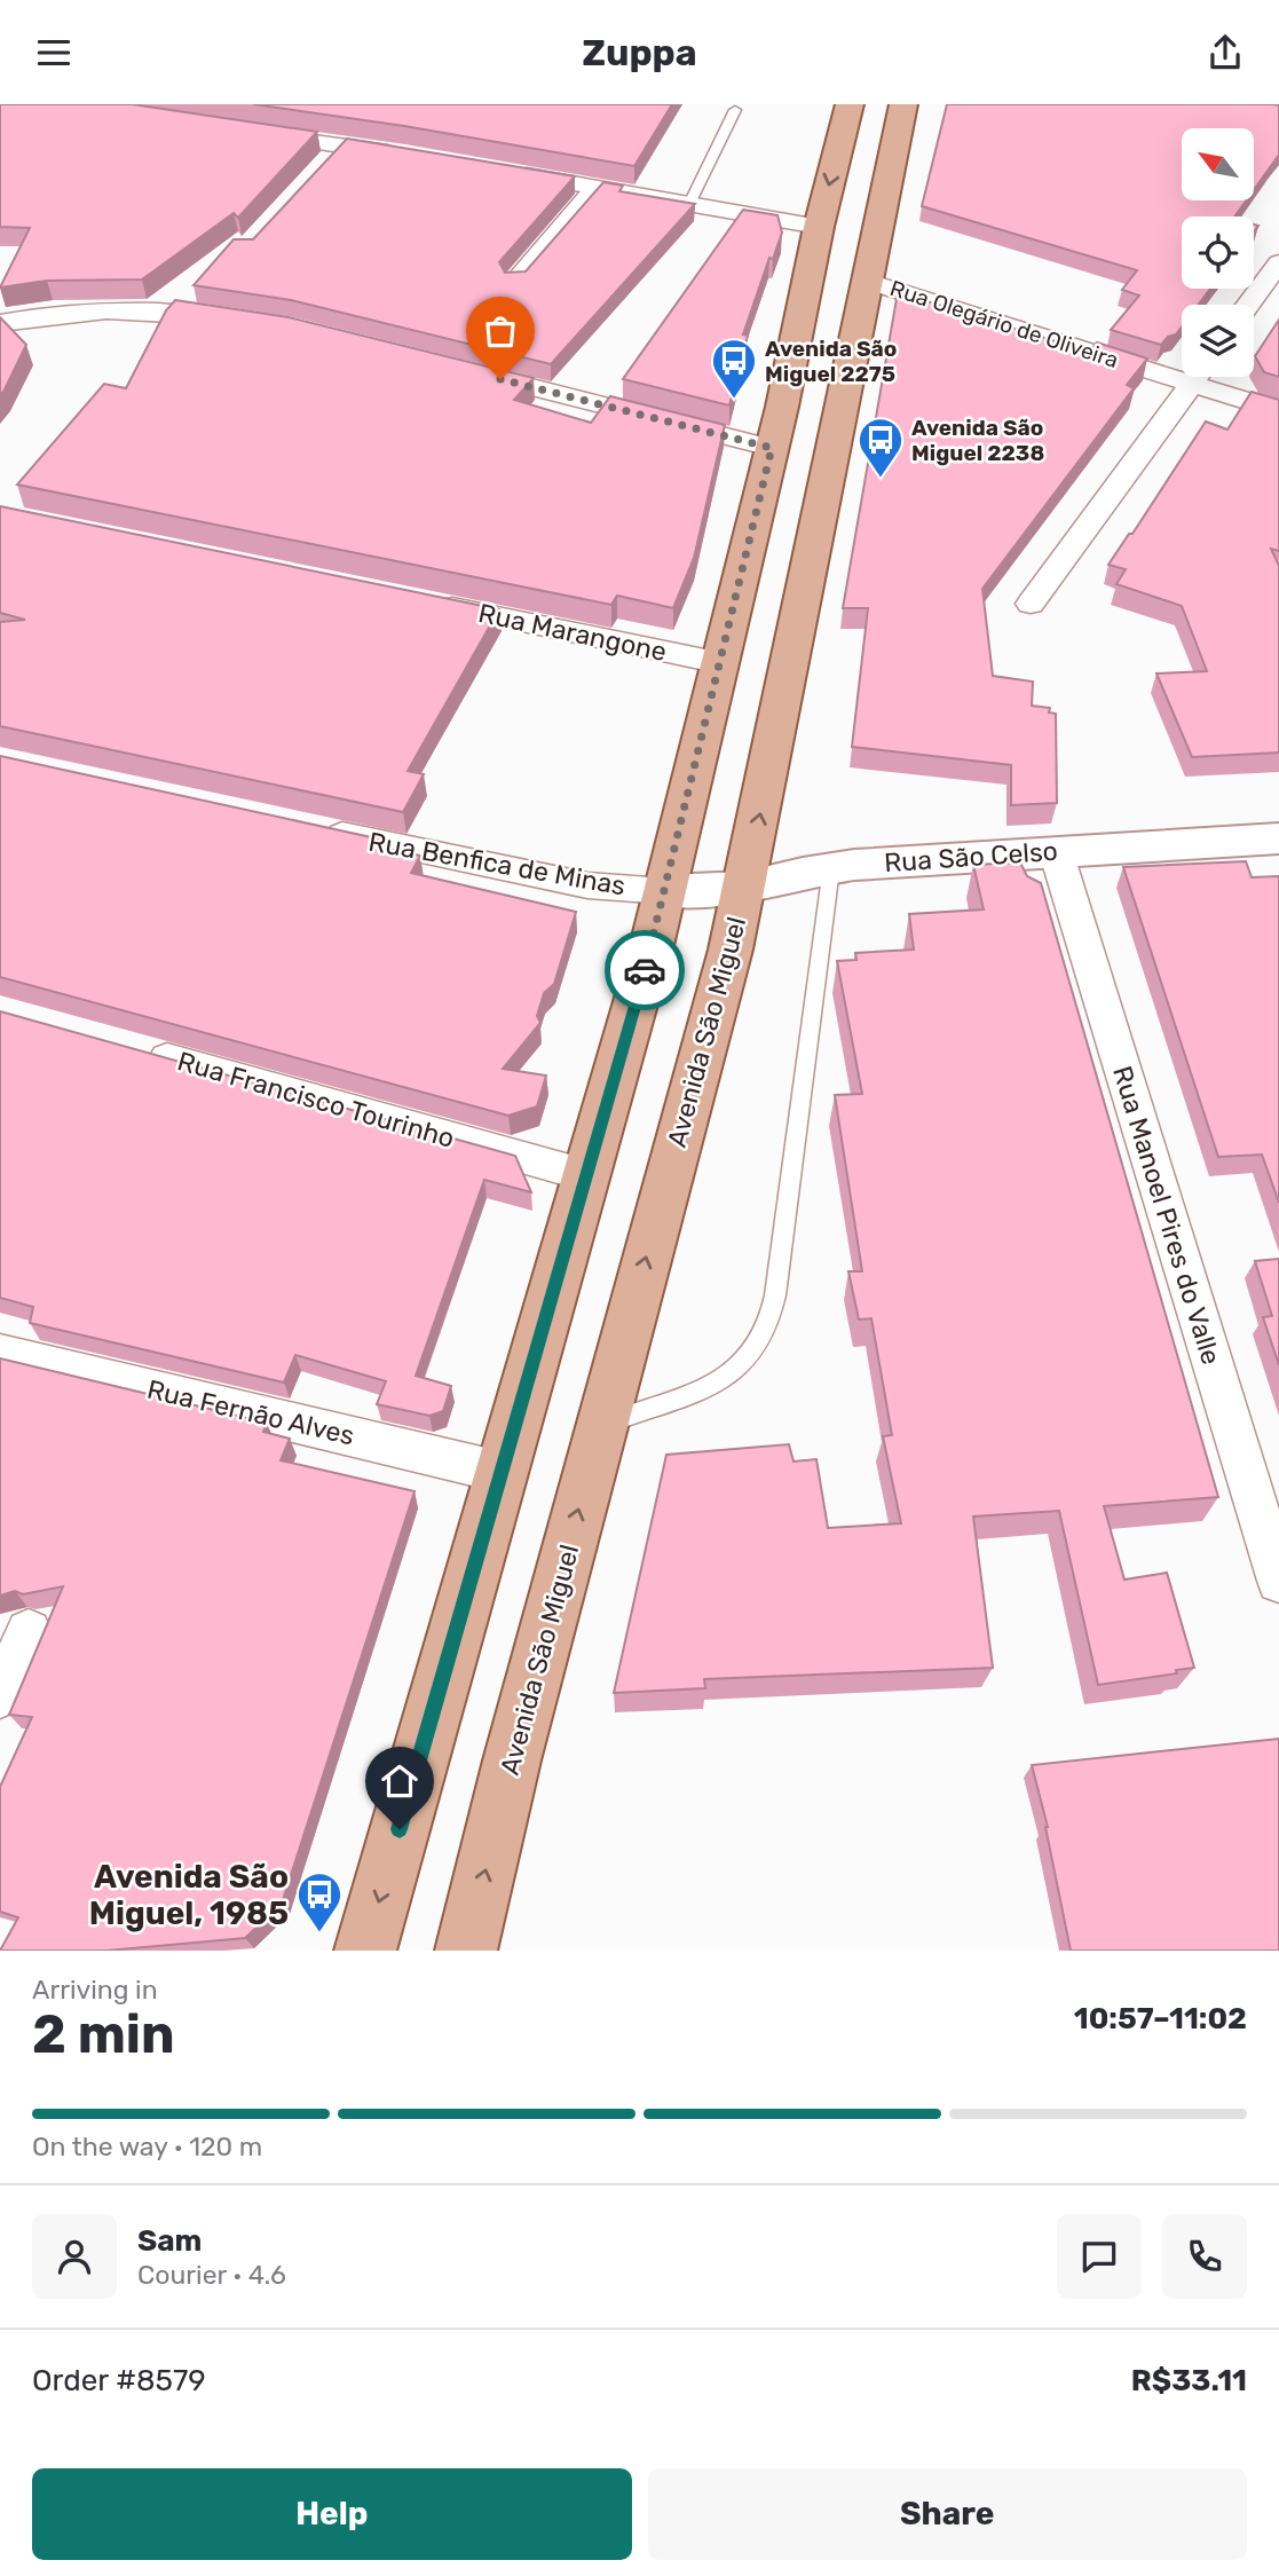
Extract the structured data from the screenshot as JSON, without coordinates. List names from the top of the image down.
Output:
{
  "streets": {
    "main road": ["Avenida São Miguel"],
    "street": [
      "Rua Olegário de Oliveira",
      "Rua Marangone",
      "Rua São Celso",
      "Rua Benfica de Minas",
      "Rua Francisco Tourinho",
      "Rua Manoel Pires do Valle",
      "Rua Fernão Alves"
    ]
  },
  "crossings": [
    ["Rua Olegário de Oliveira", "Avenida São Miguel"],
    ["Rua São Celso", "Rua Benfica de Minas"],
    ["Rua São Celso", "Avenida São Miguel"],
    ["Rua São Celso", "Rua Manoel Pires do Valle"]
  ],
  "places": {
    "bus stop": ["Avenida São Miguel 2275", "Avenida São Miguel 2238", "Avenida São Miguel, 1985"]
  },
  "north": "top left",
  "page": {
    "header": "Zuppa",
    "heading": ["2 min", "Arriving in", "10:57–11:02"],
    "panel": [
      "Sam",
      "Courier · 4.6",
      "Order #8579",
      "R$33.11"
    ],
    "bar": "On the way · 120 m",
    "buttons": ["Help", "Share"]
  }
}
